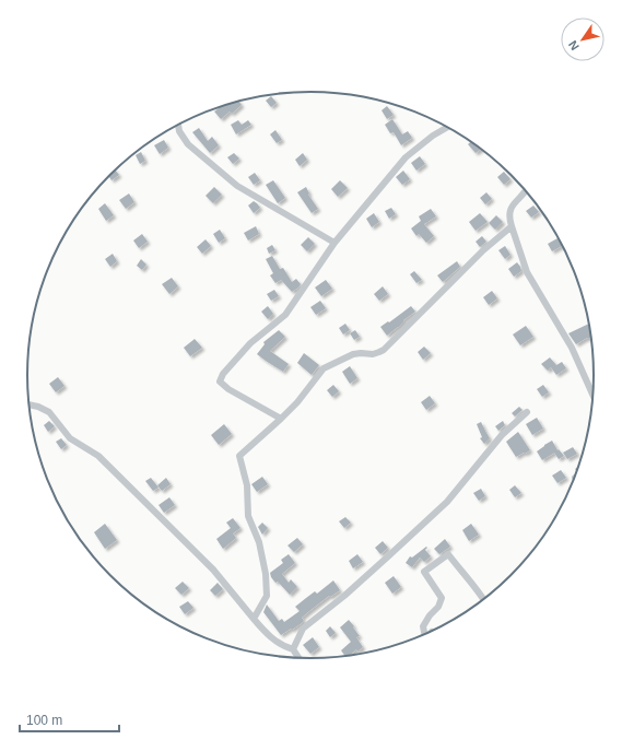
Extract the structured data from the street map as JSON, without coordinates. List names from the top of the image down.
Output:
{
  "scale_bar": "100 m",
  "north": "bottom left"
}
